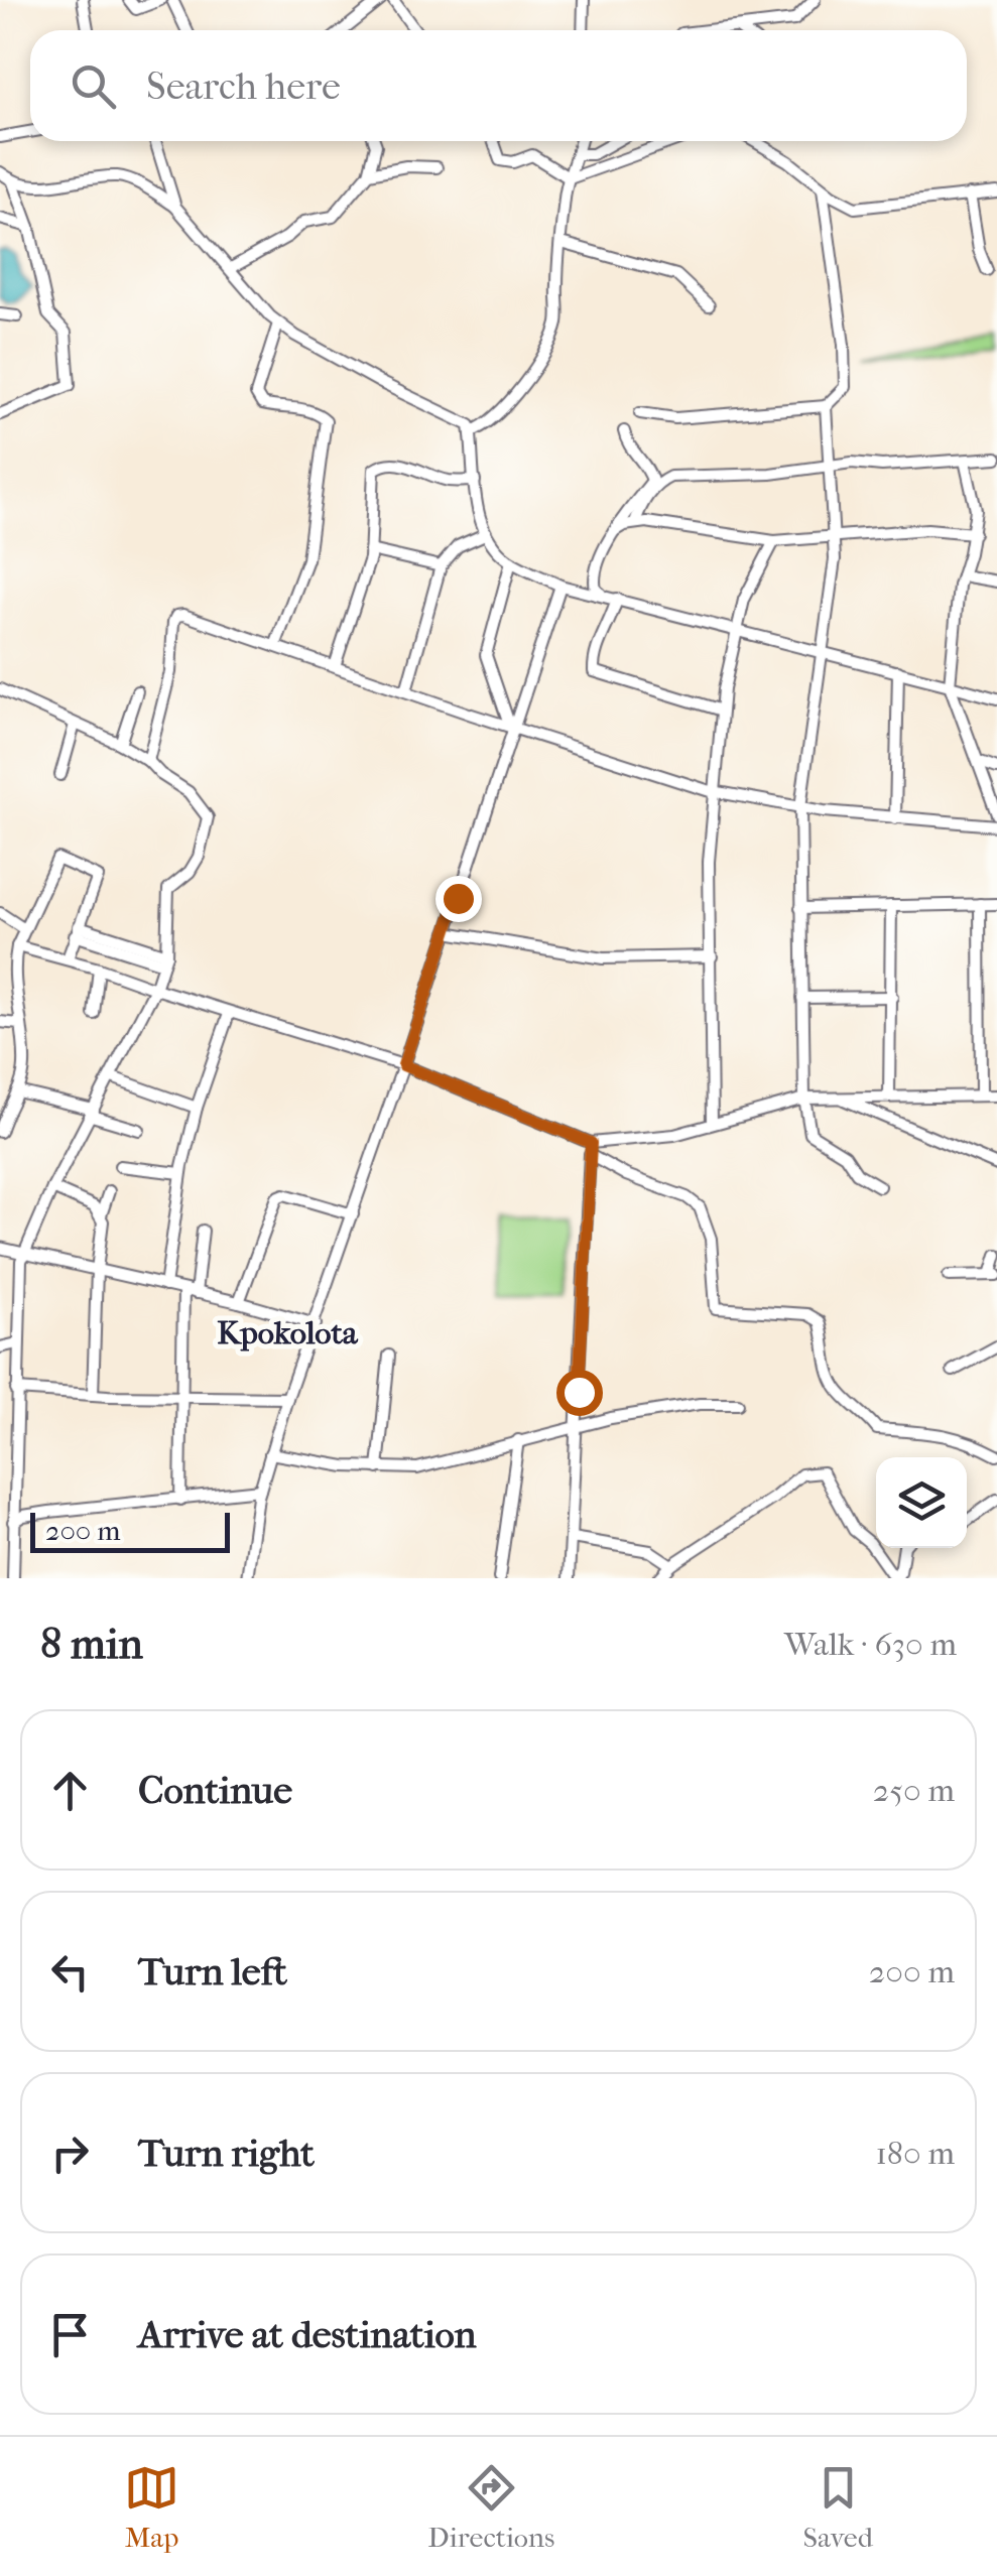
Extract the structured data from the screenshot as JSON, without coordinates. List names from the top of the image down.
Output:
{
  "districts": ["Kpokolota"],
  "scale_bar": "200 m",
  "page": {
    "search": "Search here",
    "scale": "200 m",
    "heading": ["8 min", "Walk · 630 m"],
    "list": [
      ["Continue", "250 m"],
      ["Turn left", "200 m"],
      ["Turn right", "180 m"],
      "Arrive at destination"
    ],
    "nav": ["Map", "Directions", "Saved"]
  }
}
